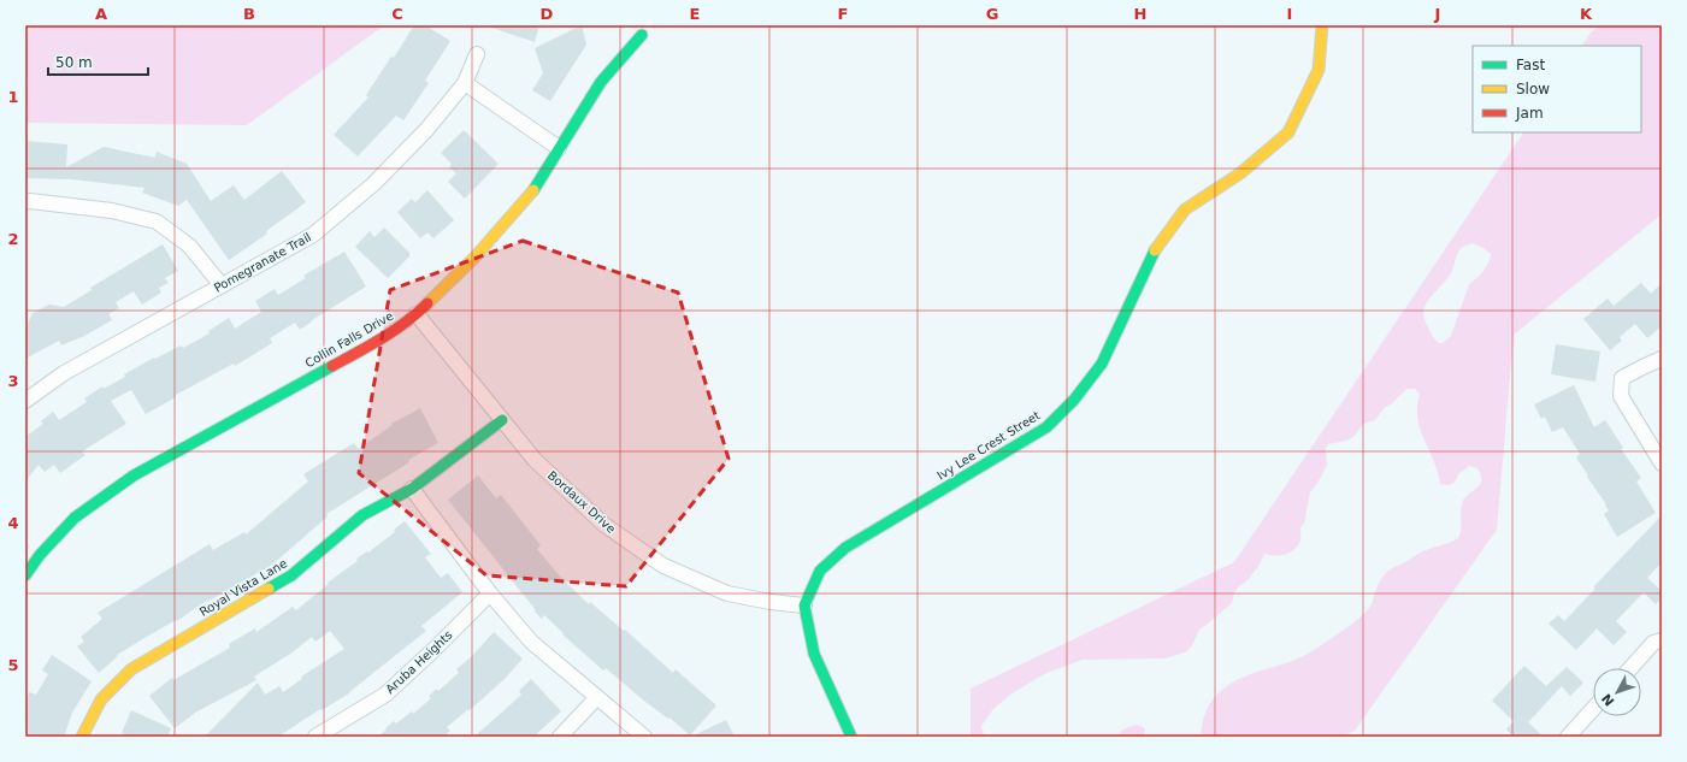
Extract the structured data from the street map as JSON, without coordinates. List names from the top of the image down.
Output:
{
  "streets": {
    "street": [
      "Pomegranate Trail",
      "Collin Falls Drive",
      "Ivy Lee Crest Street",
      "Bordaux Drive",
      "Royal Vista Lane",
      "Aruba Heights"
    ]
  },
  "crossings": [
    ["Collin Falls Drive", "Bordaux Drive"],
    ["Ivy Lee Crest Street", "Bordaux Drive"],
    ["Bordaux Drive", "Royal Vista Lane"]
  ],
  "legend": ["Fast", "Slow", "Jam"],
  "scale_bar": "50 m",
  "north": "bottom left",
  "grid": {
    "columns": [
      "A",
      "B",
      "C",
      "D",
      "E",
      "F",
      "G",
      "H",
      "I",
      "J",
      "K"
    ],
    "rows": [
      "1",
      "2",
      "3",
      "4",
      "5"
    ]
  }
}
